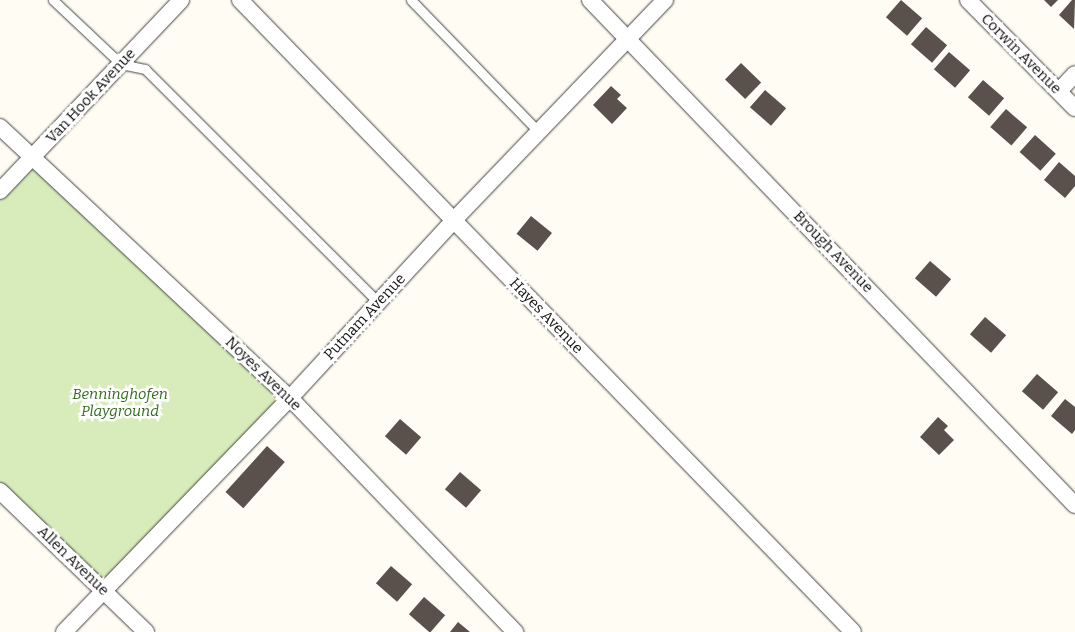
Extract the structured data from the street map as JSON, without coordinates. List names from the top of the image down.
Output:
{
  "streets": {
    "street": [
      "Corwin Avenue",
      "Van Hook Avenue",
      "Brough Avenue",
      "Hayes Avenue",
      "Putnam Avenue",
      "Noyes Avenue",
      "Allen Avenue"
    ]
  },
  "crossings": [
    ["Van Hook Avenue", "Noyes Avenue"],
    ["Brough Avenue", "Putnam Avenue"],
    ["Hayes Avenue", "Putnam Avenue"],
    ["Putnam Avenue", "Noyes Avenue"],
    ["Putnam Avenue", "Allen Avenue"]
  ],
  "parks": ["Benninghofen Playground"]
}
